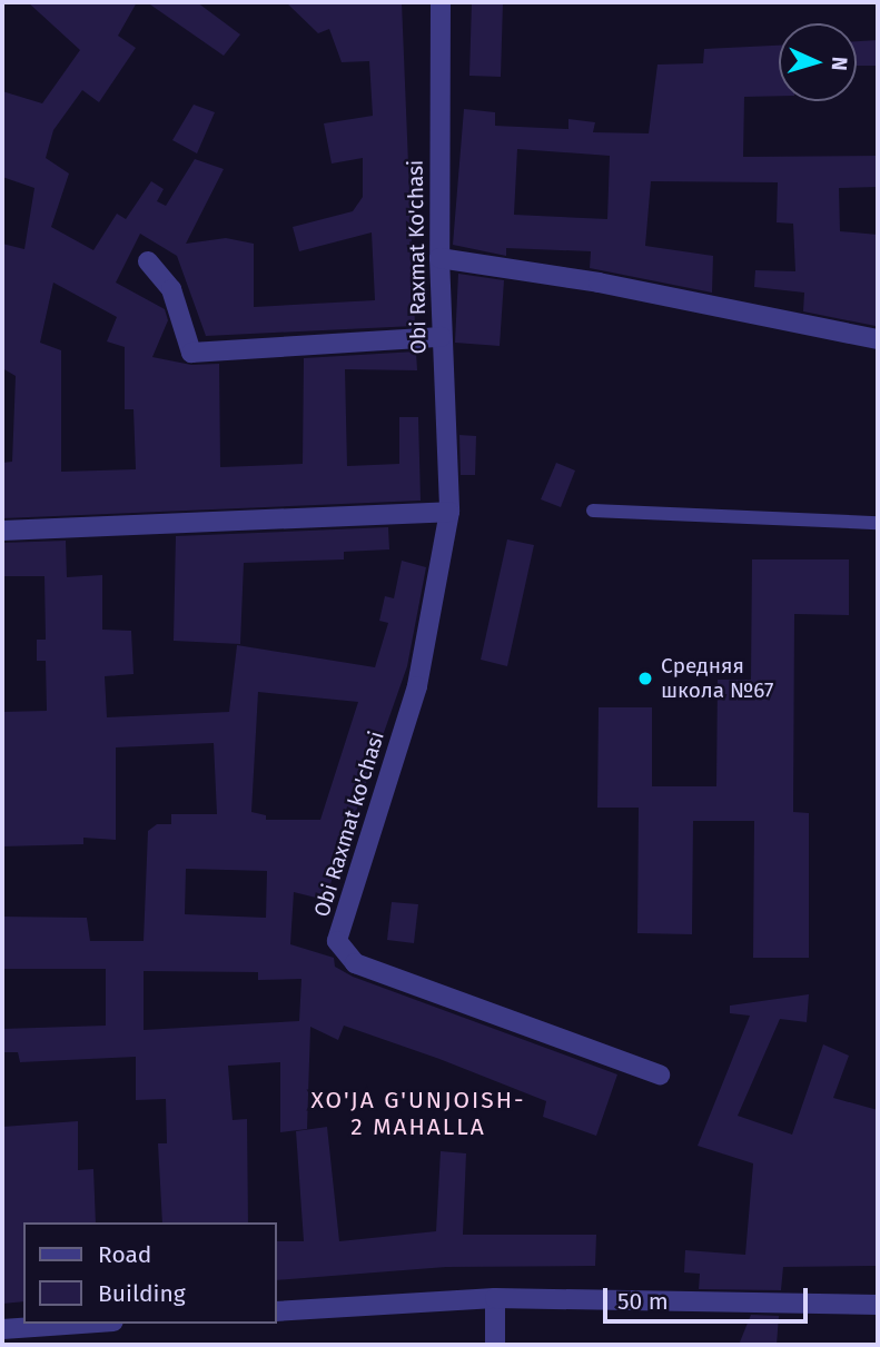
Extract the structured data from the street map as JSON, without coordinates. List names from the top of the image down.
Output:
{
  "streets": {
    "street": ["Obi Raxmat Ko'chasi", "Obi Raxmat ko'chasi"]
  },
  "crossings": [
    ["Obi Raxmat Ko'chasi", "Obi Raxmat ko'chasi"]
  ],
  "districts": ["XO'JA G'UNJOISH- 2 MAHALLA"],
  "places": ["Средняя школа №67"],
  "legend": ["Road", "Building"],
  "scale_bar": "50 m",
  "north": "right"
}
